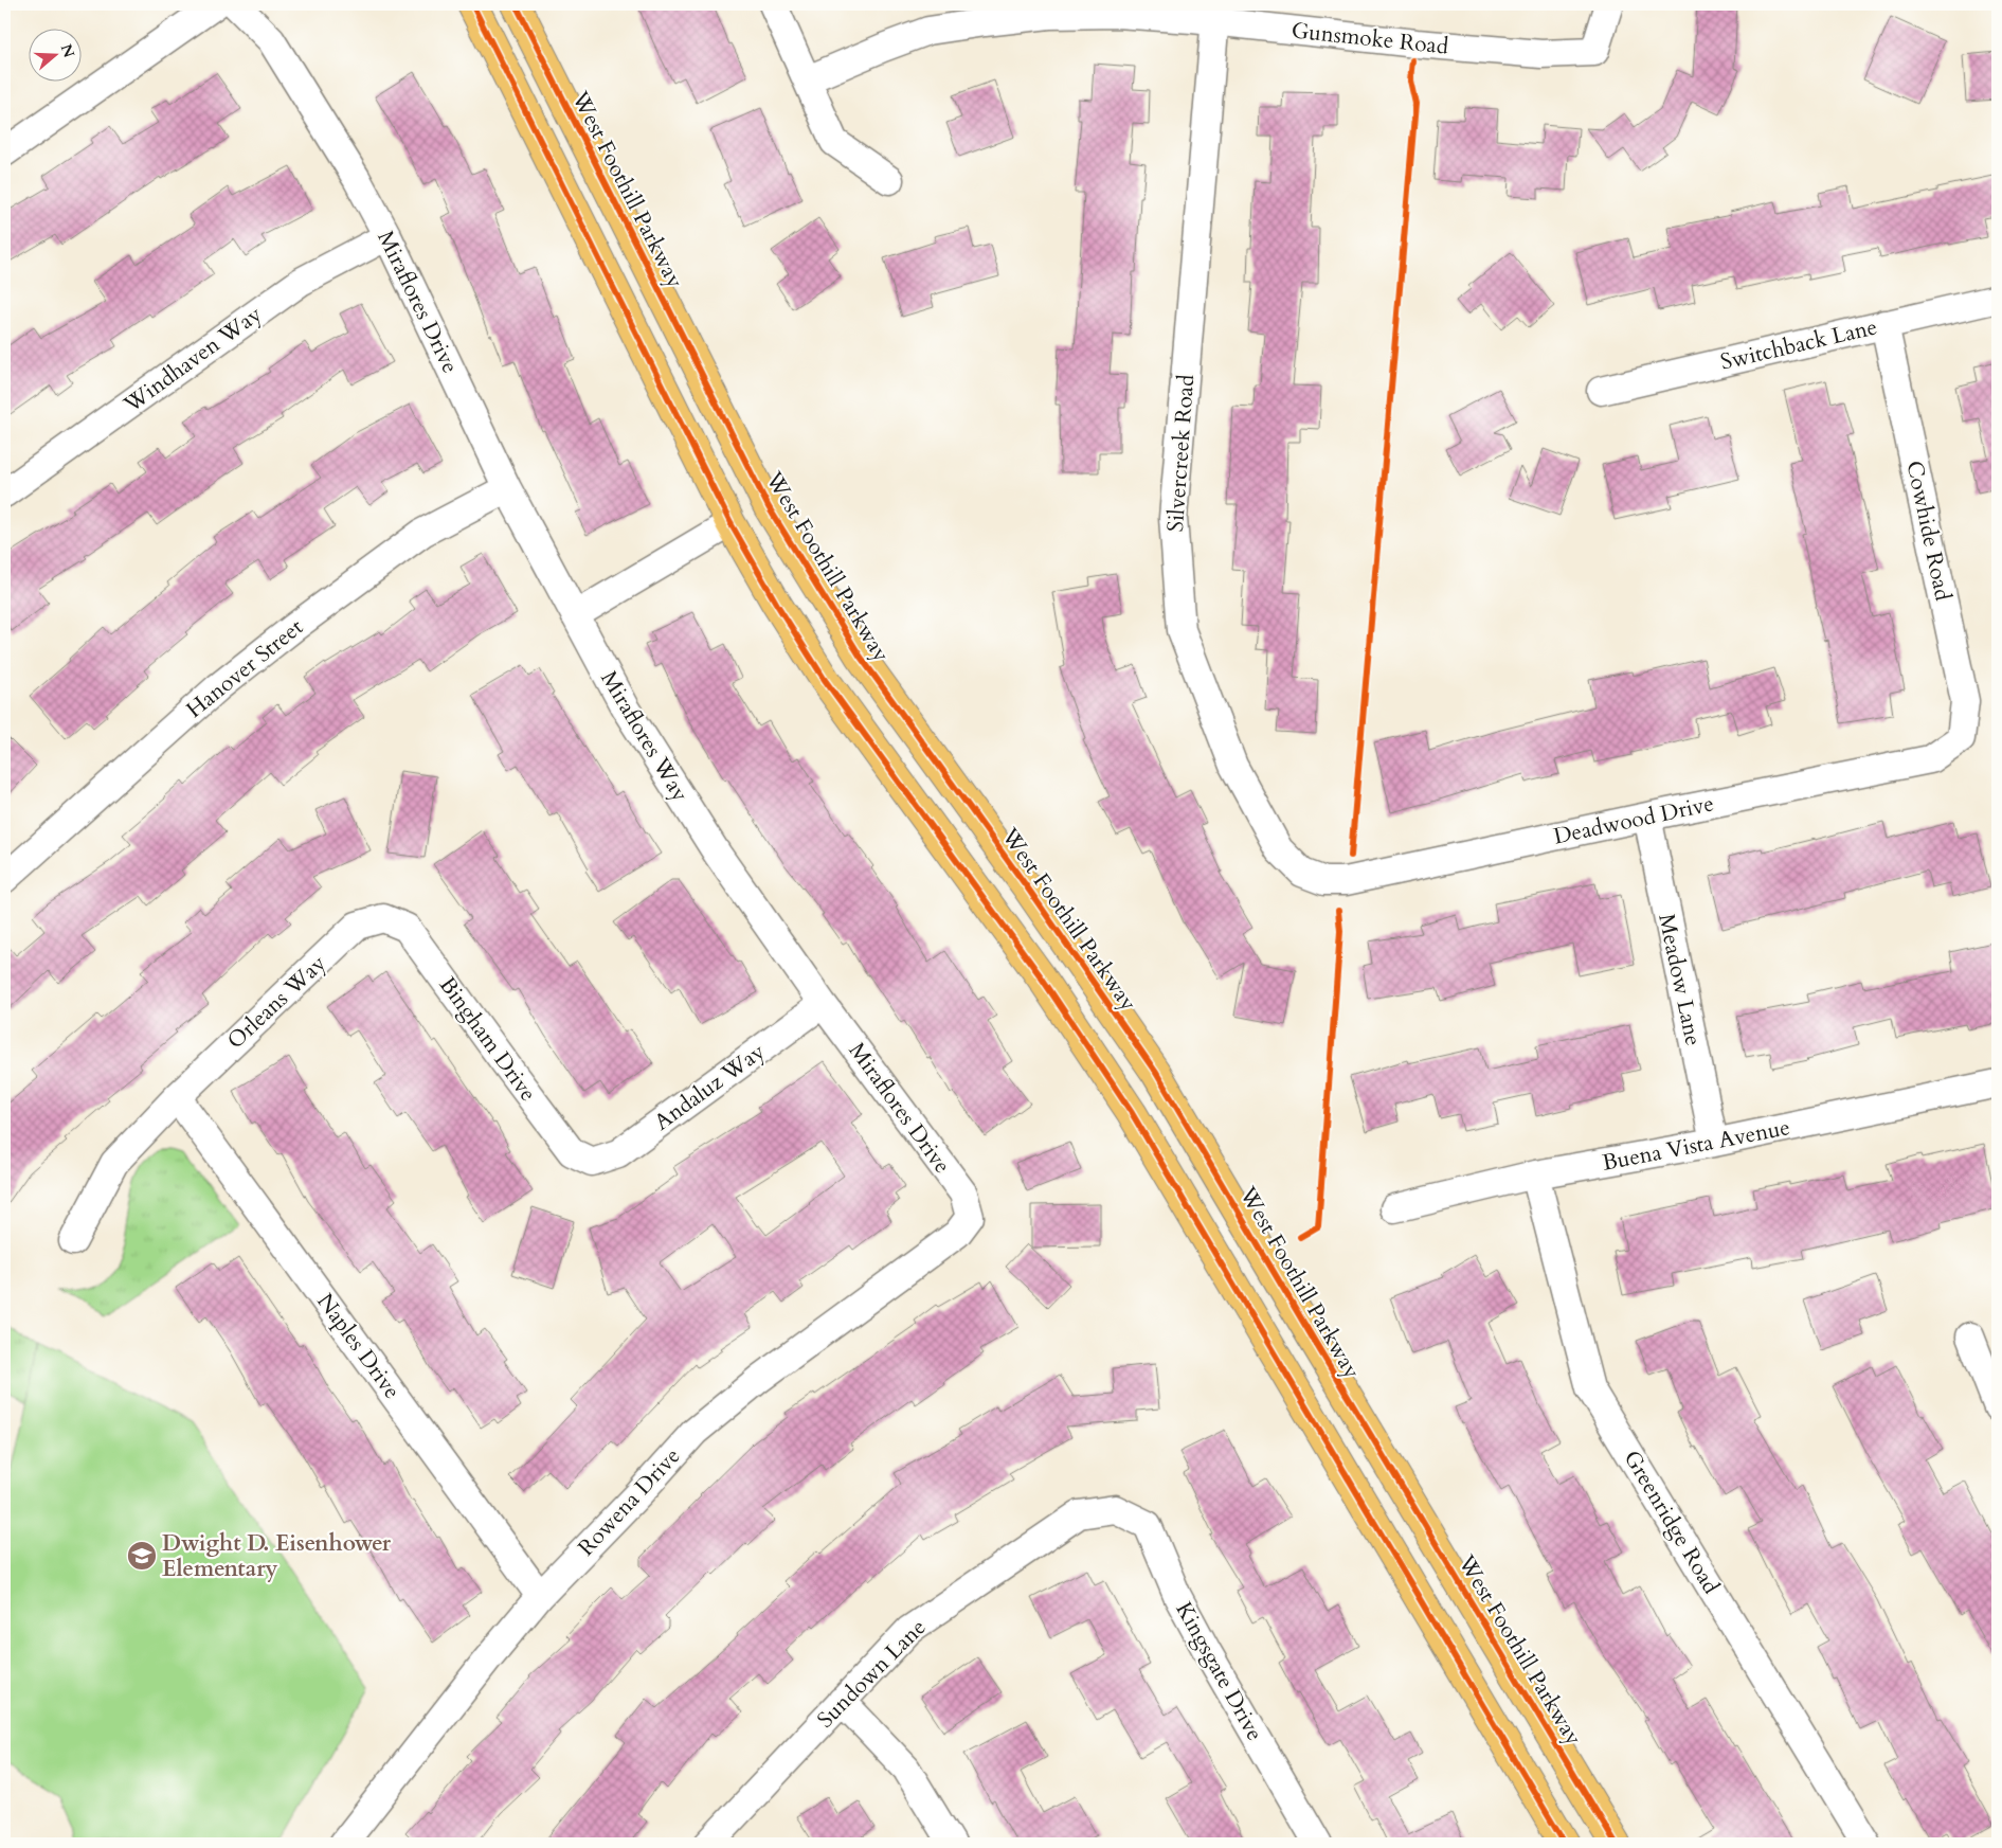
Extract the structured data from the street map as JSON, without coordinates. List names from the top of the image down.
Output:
{
  "streets": {
    "main road": ["West Foothill Parkway"],
    "street": [
      "Gunsmoke Road",
      "Miraflores Drive",
      "Switchback Lane",
      "Windhaven Way",
      "Silvercreek Road",
      "Cowhide Road",
      "Hanover Street",
      "Miraflores Way",
      "Deadwood Drive",
      "Meadow Lane",
      "Orleans Way",
      "Bingham Drive",
      "Andaluz Way",
      "Buena Vista Avenue",
      "Naples Drive",
      "Rowena Drive",
      "Greenridge Road",
      "Kingsgate Drive",
      "Sundown Lane"
    ]
  },
  "crossings": [
    ["Gunsmoke Road", "Silvercreek Road"],
    ["Miraflores Drive", "Windhaven Way"],
    ["Miraflores Drive", "Hanover Street"],
    ["Miraflores Drive", "Miraflores Way"],
    ["Miraflores Drive", "Andaluz Way"],
    ["Miraflores Drive", "Rowena Drive"],
    ["Switchback Lane", "Cowhide Road"],
    ["Silvercreek Road", "Deadwood Drive"],
    ["Cowhide Road", "Deadwood Drive"],
    ["Miraflores Way", "Andaluz Way"],
    ["Deadwood Drive", "Meadow Lane"],
    ["Meadow Lane", "Buena Vista Avenue"],
    ["Orleans Way", "Bingham Drive"],
    ["Orleans Way", "Naples Drive"],
    ["Bingham Drive", "Andaluz Way"],
    ["Buena Vista Avenue", "Greenridge Road"],
    ["Naples Drive", "Rowena Drive"],
    ["Kingsgate Drive", "Sundown Lane"]
  ],
  "places": {
    "school or university": ["Dwight D. Eisenhower Elementary"]
  },
  "north": "right"
}
